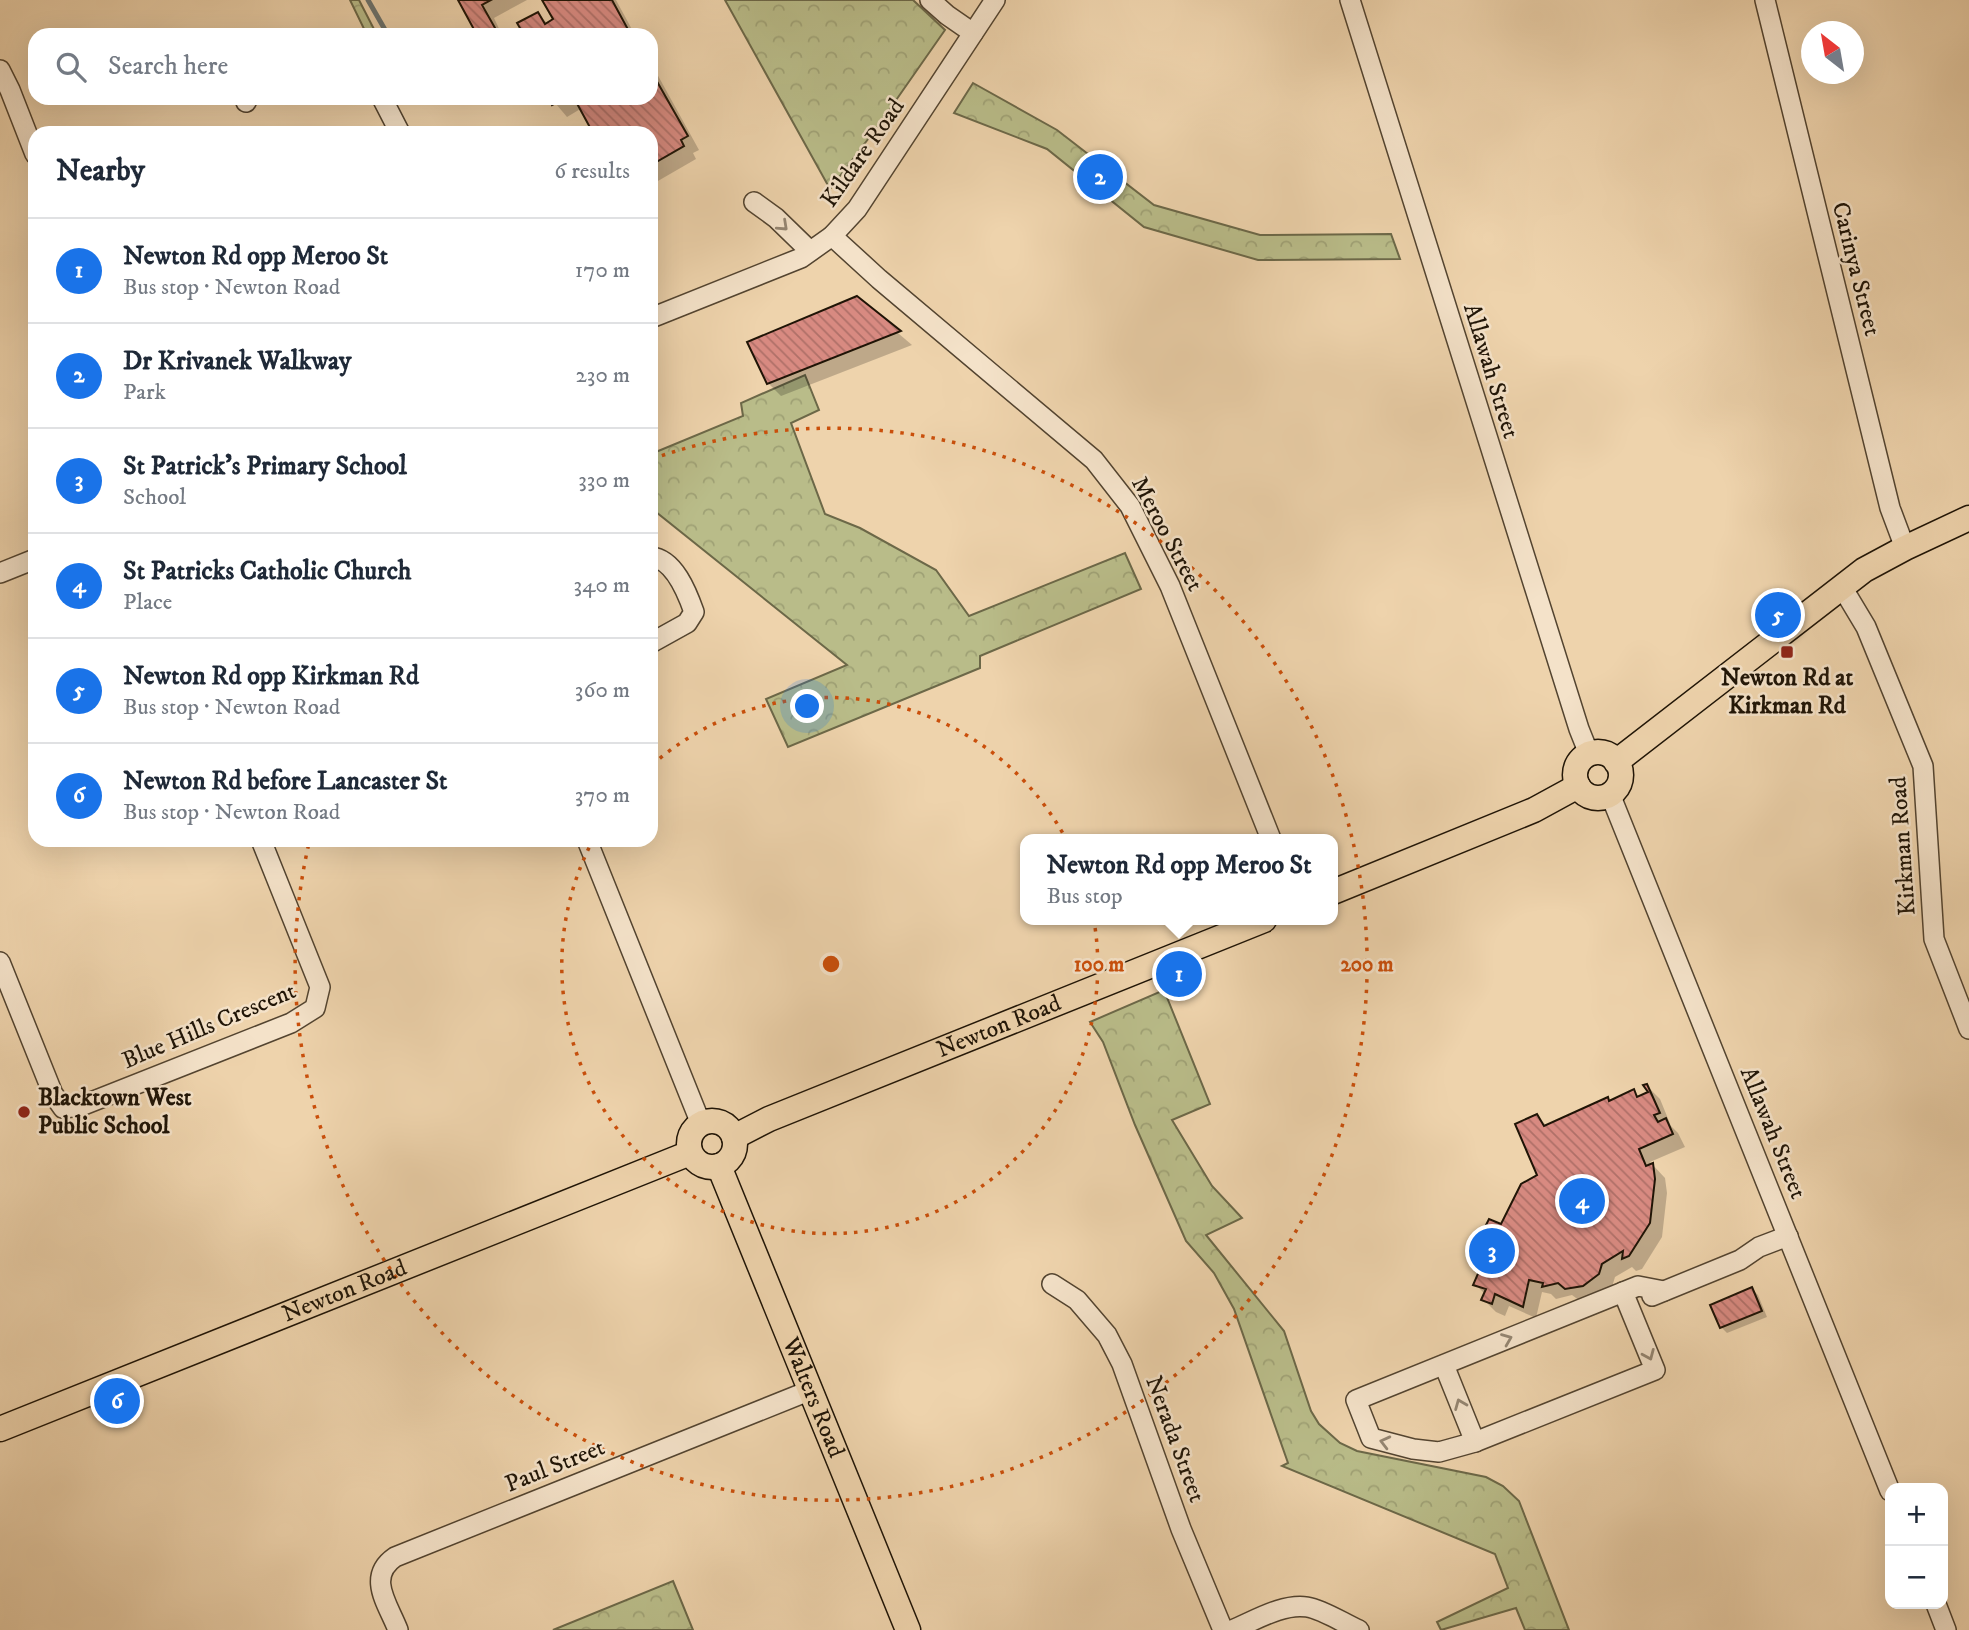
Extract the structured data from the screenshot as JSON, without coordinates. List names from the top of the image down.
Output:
{
  "streets": {
    "main road": ["Newton Road", "Walters Road"],
    "street": [
      "Kildare Road",
      "Carinya Street",
      "Allawah Street",
      "Meroo Street",
      "Kirkman Road",
      "Blue Hills Crescent",
      "Nerada Street",
      "Paul Street"
    ]
  },
  "crossings": [
    ["Kildare Road", "Meroo Street"],
    ["Newton Road", "Walters Road"],
    ["Walters Road", "Paul Street"]
  ],
  "places": {
    "transit": ["Newton Rd at Kirkman Rd"],
    "other": ["Blacktown West Public School"]
  },
  "north": "top left",
  "page": {
    "search": "Search here",
    "heading": ["Nearby", "6 results"],
    "pins": [
      "2",
      "5",
      "1",
      "4",
      "3",
      "6"
    ],
    "list": [
      {
        "mark": "1",
        "name": "Newton Rd opp Meroo St",
        "note": "Bus stop · Newton Road",
        "value": "170 m"
      },
      {
        "mark": "2",
        "name": "Dr Krivanek Walkway",
        "note": "Park",
        "value": "230 m"
      },
      {
        "mark": "3",
        "name": "St Patrick's Primary School",
        "note": "School",
        "value": "330 m"
      },
      {
        "mark": "4",
        "name": "St Patricks Catholic Church",
        "note": "Place",
        "value": "340 m"
      },
      {
        "mark": "5",
        "name": "Newton Rd opp Kirkman Rd",
        "note": "Bus stop · Newton Road",
        "value": "360 m"
      },
      {
        "mark": "6",
        "name": "Newton Rd before Lancaster St",
        "note": "Bus stop · Newton Road",
        "value": "370 m"
      }
    ],
    "popup": ["Newton Rd opp Meroo St", "Bus stop"],
    "map_buttons": ["+", "−"]
  },
  "rings": ["100 m", "200 m"]
}
